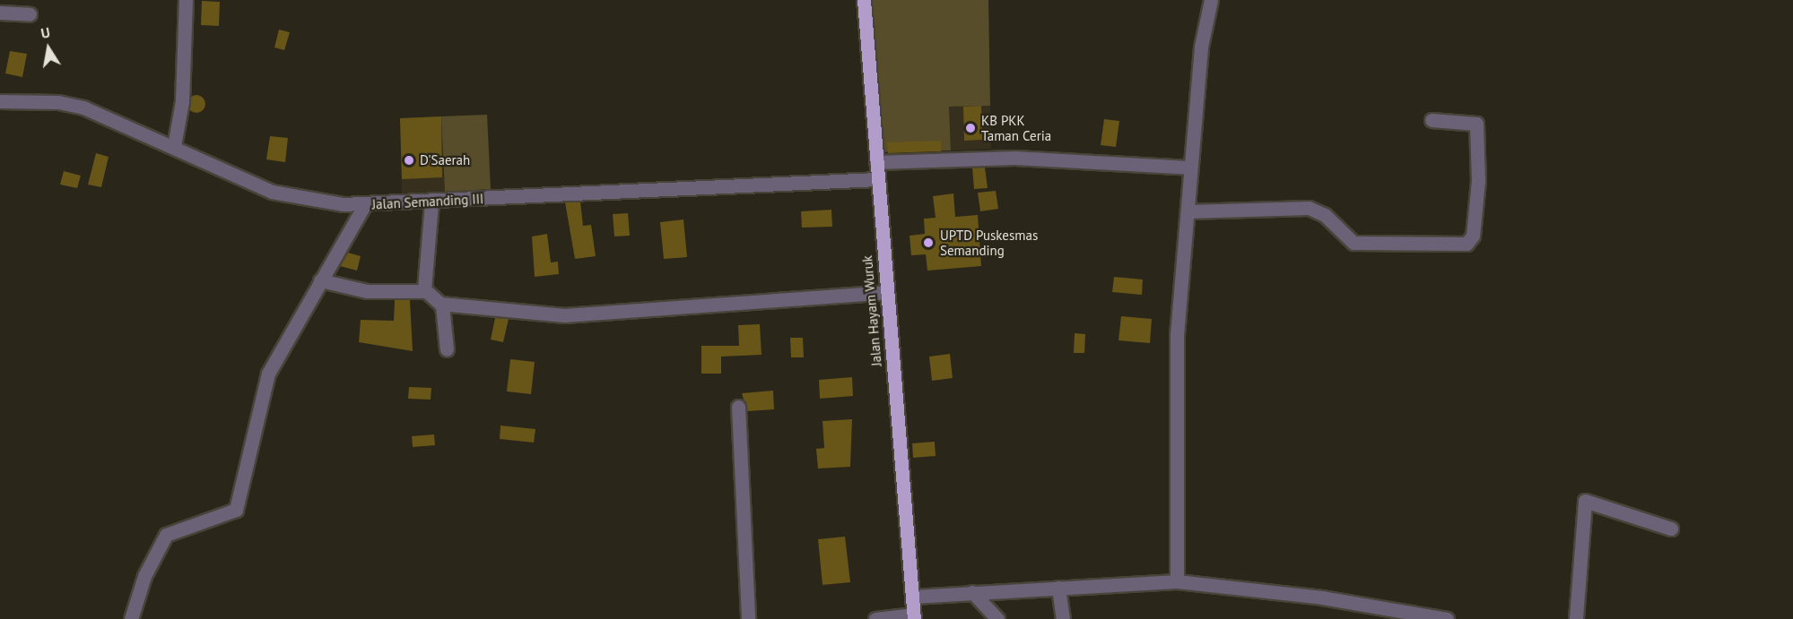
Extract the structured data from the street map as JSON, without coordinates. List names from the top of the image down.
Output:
{
  "streets": {
    "main road": ["Jalan Hayam Wuruk"],
    "street": ["Jalan Semanding III"]
  },
  "crossings": [
    ["Jalan Semanding III", "Jalan Hayam Wuruk"]
  ],
  "places": ["KB PKK Taman Ceria", "D'Saerah", "UPTD Puskesmas Semanding"],
  "north": "top"
}
